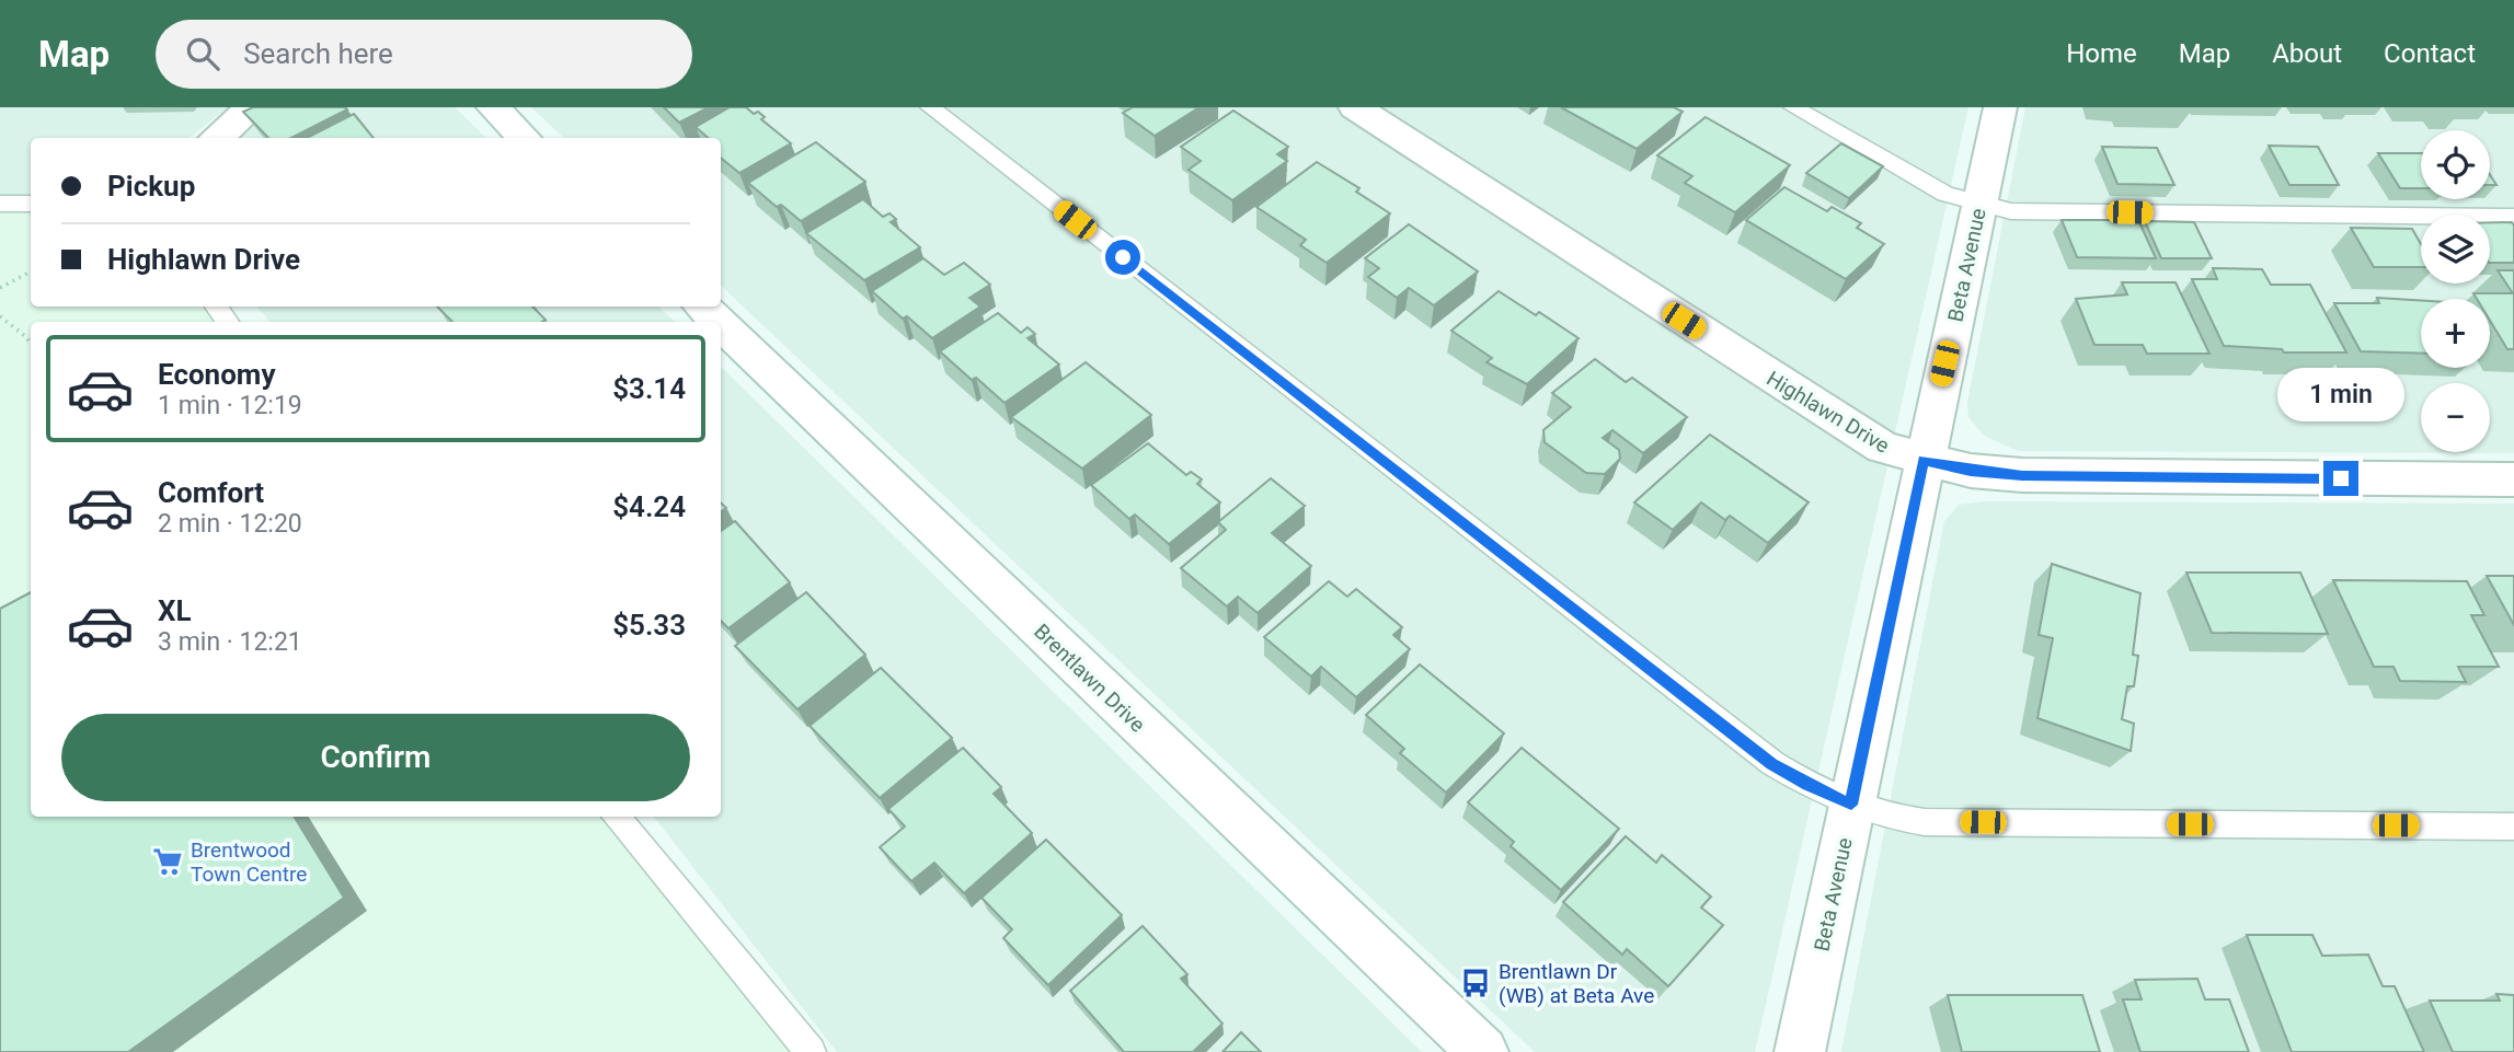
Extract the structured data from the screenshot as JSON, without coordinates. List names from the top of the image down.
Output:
{
  "streets": {
    "street": ["Beta Avenue", "Highlawn Drive", "Brentlawn Drive"]
  },
  "crossings": [
    ["Beta Avenue", "Highlawn Drive"]
  ],
  "places": {
    "supermarket": ["Brentwood Town Centre"],
    "bus stop": ["Brentlawn Dr (WB) at Beta Ave"]
  },
  "page": {
    "header": "Map",
    "search": "Search here",
    "nav": [
      "Home",
      "Map",
      "About",
      "Contact"
    ],
    "map_buttons": ["+", "−"],
    "banner": ["Pickup", "Highlawn Drive"],
    "list": [
      {
        "name": "Economy",
        "note": "1 min · 12:19",
        "value": "$3.14"
      },
      {
        "name": "Comfort",
        "note": "2 min · 12:20",
        "value": "$4.24"
      },
      {
        "name": "XL",
        "note": "3 min · 12:21",
        "value": "$5.33"
      }
    ],
    "bubble": "1 min",
    "buttons": "Confirm"
  }
}
